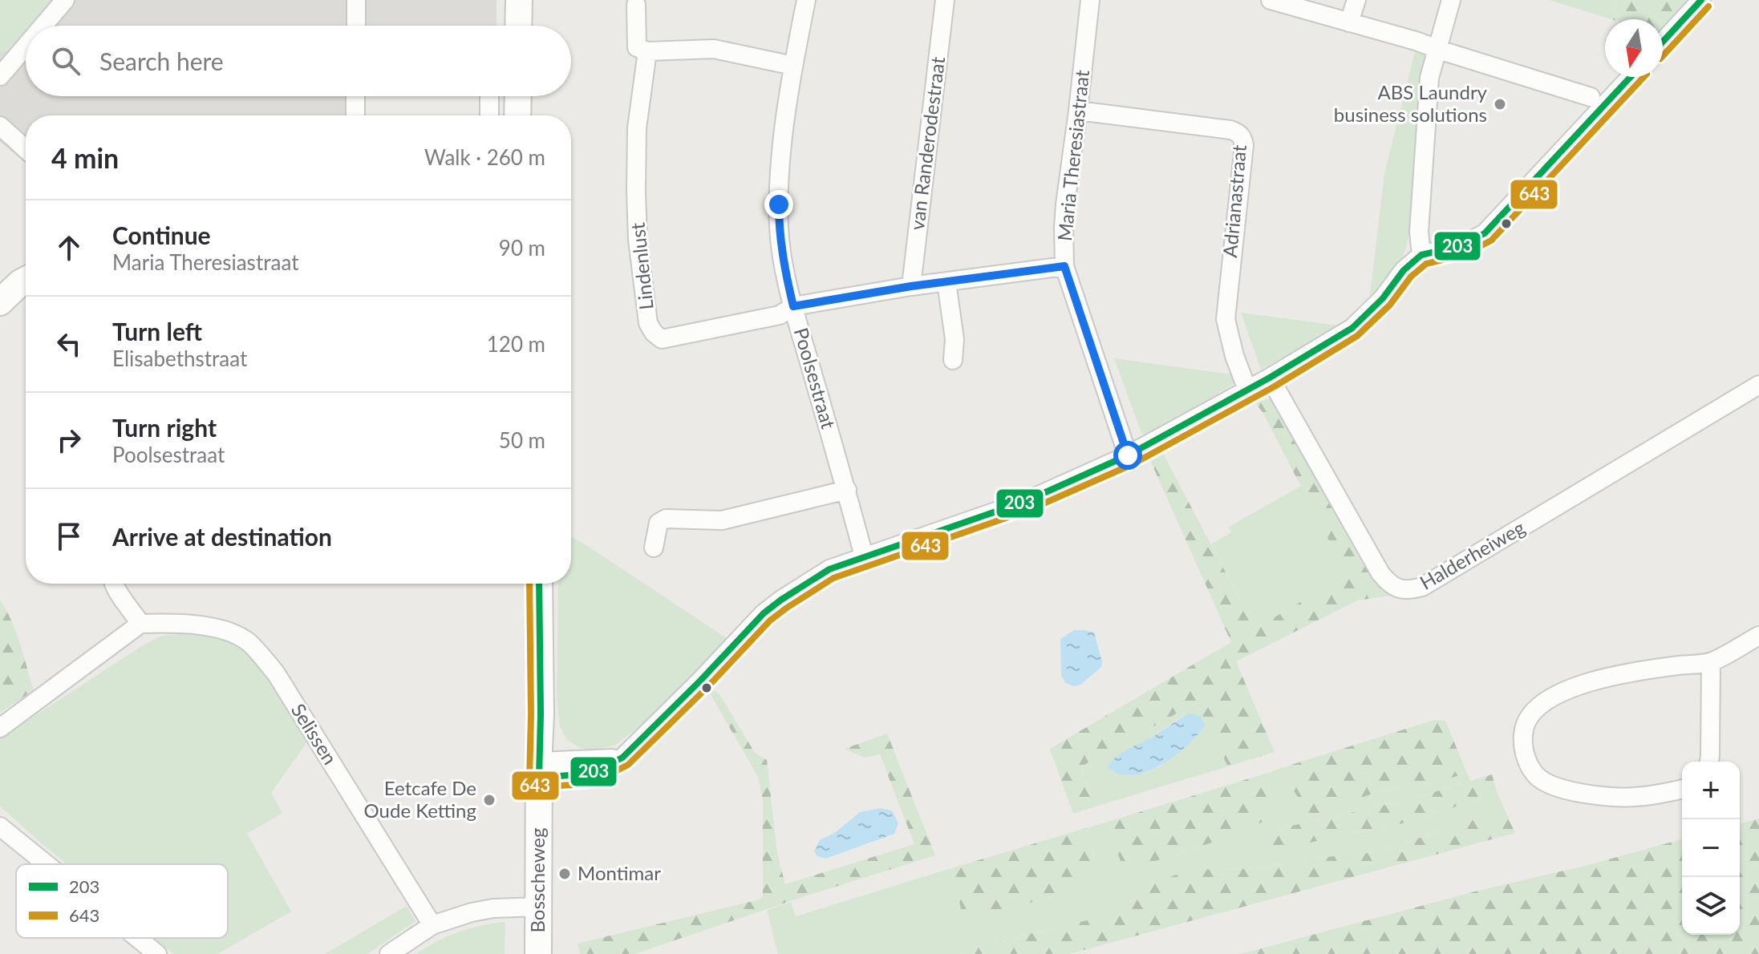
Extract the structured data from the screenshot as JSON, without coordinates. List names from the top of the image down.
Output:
{
  "streets": {
    "main road": ["Bosscheweg"],
    "street": [
      "van Randerodestraat",
      "Maria Theresiastraat",
      "Adrianastraat",
      "Lindenlust",
      "Poolsestraat",
      "Halderheiweg",
      "Selissen"
    ]
  },
  "crossings": [
    ["Maria Theresiastraat", "Adrianastraat"],
    ["Lindenlust", "Poolsestraat"]
  ],
  "places": ["ABS Laundry business solutions", "Eetcafe De Oude Ketting", "Montimar"],
  "lines": ["transit line 203", "transit line 643"],
  "legend": ["203", "643"],
  "north": "bottom",
  "page": {
    "search": "Search here",
    "heading": ["4 min", "Walk · 260 m"],
    "list": [
      ["Continue", "Maria Theresiastraat", "90 m"],
      ["Turn left", "Elisabethstraat", "120 m"],
      ["Turn right", "Poolsestraat", "50 m"],
      "Arrive at destination"
    ],
    "map_buttons": ["+", "−"]
  }
}
